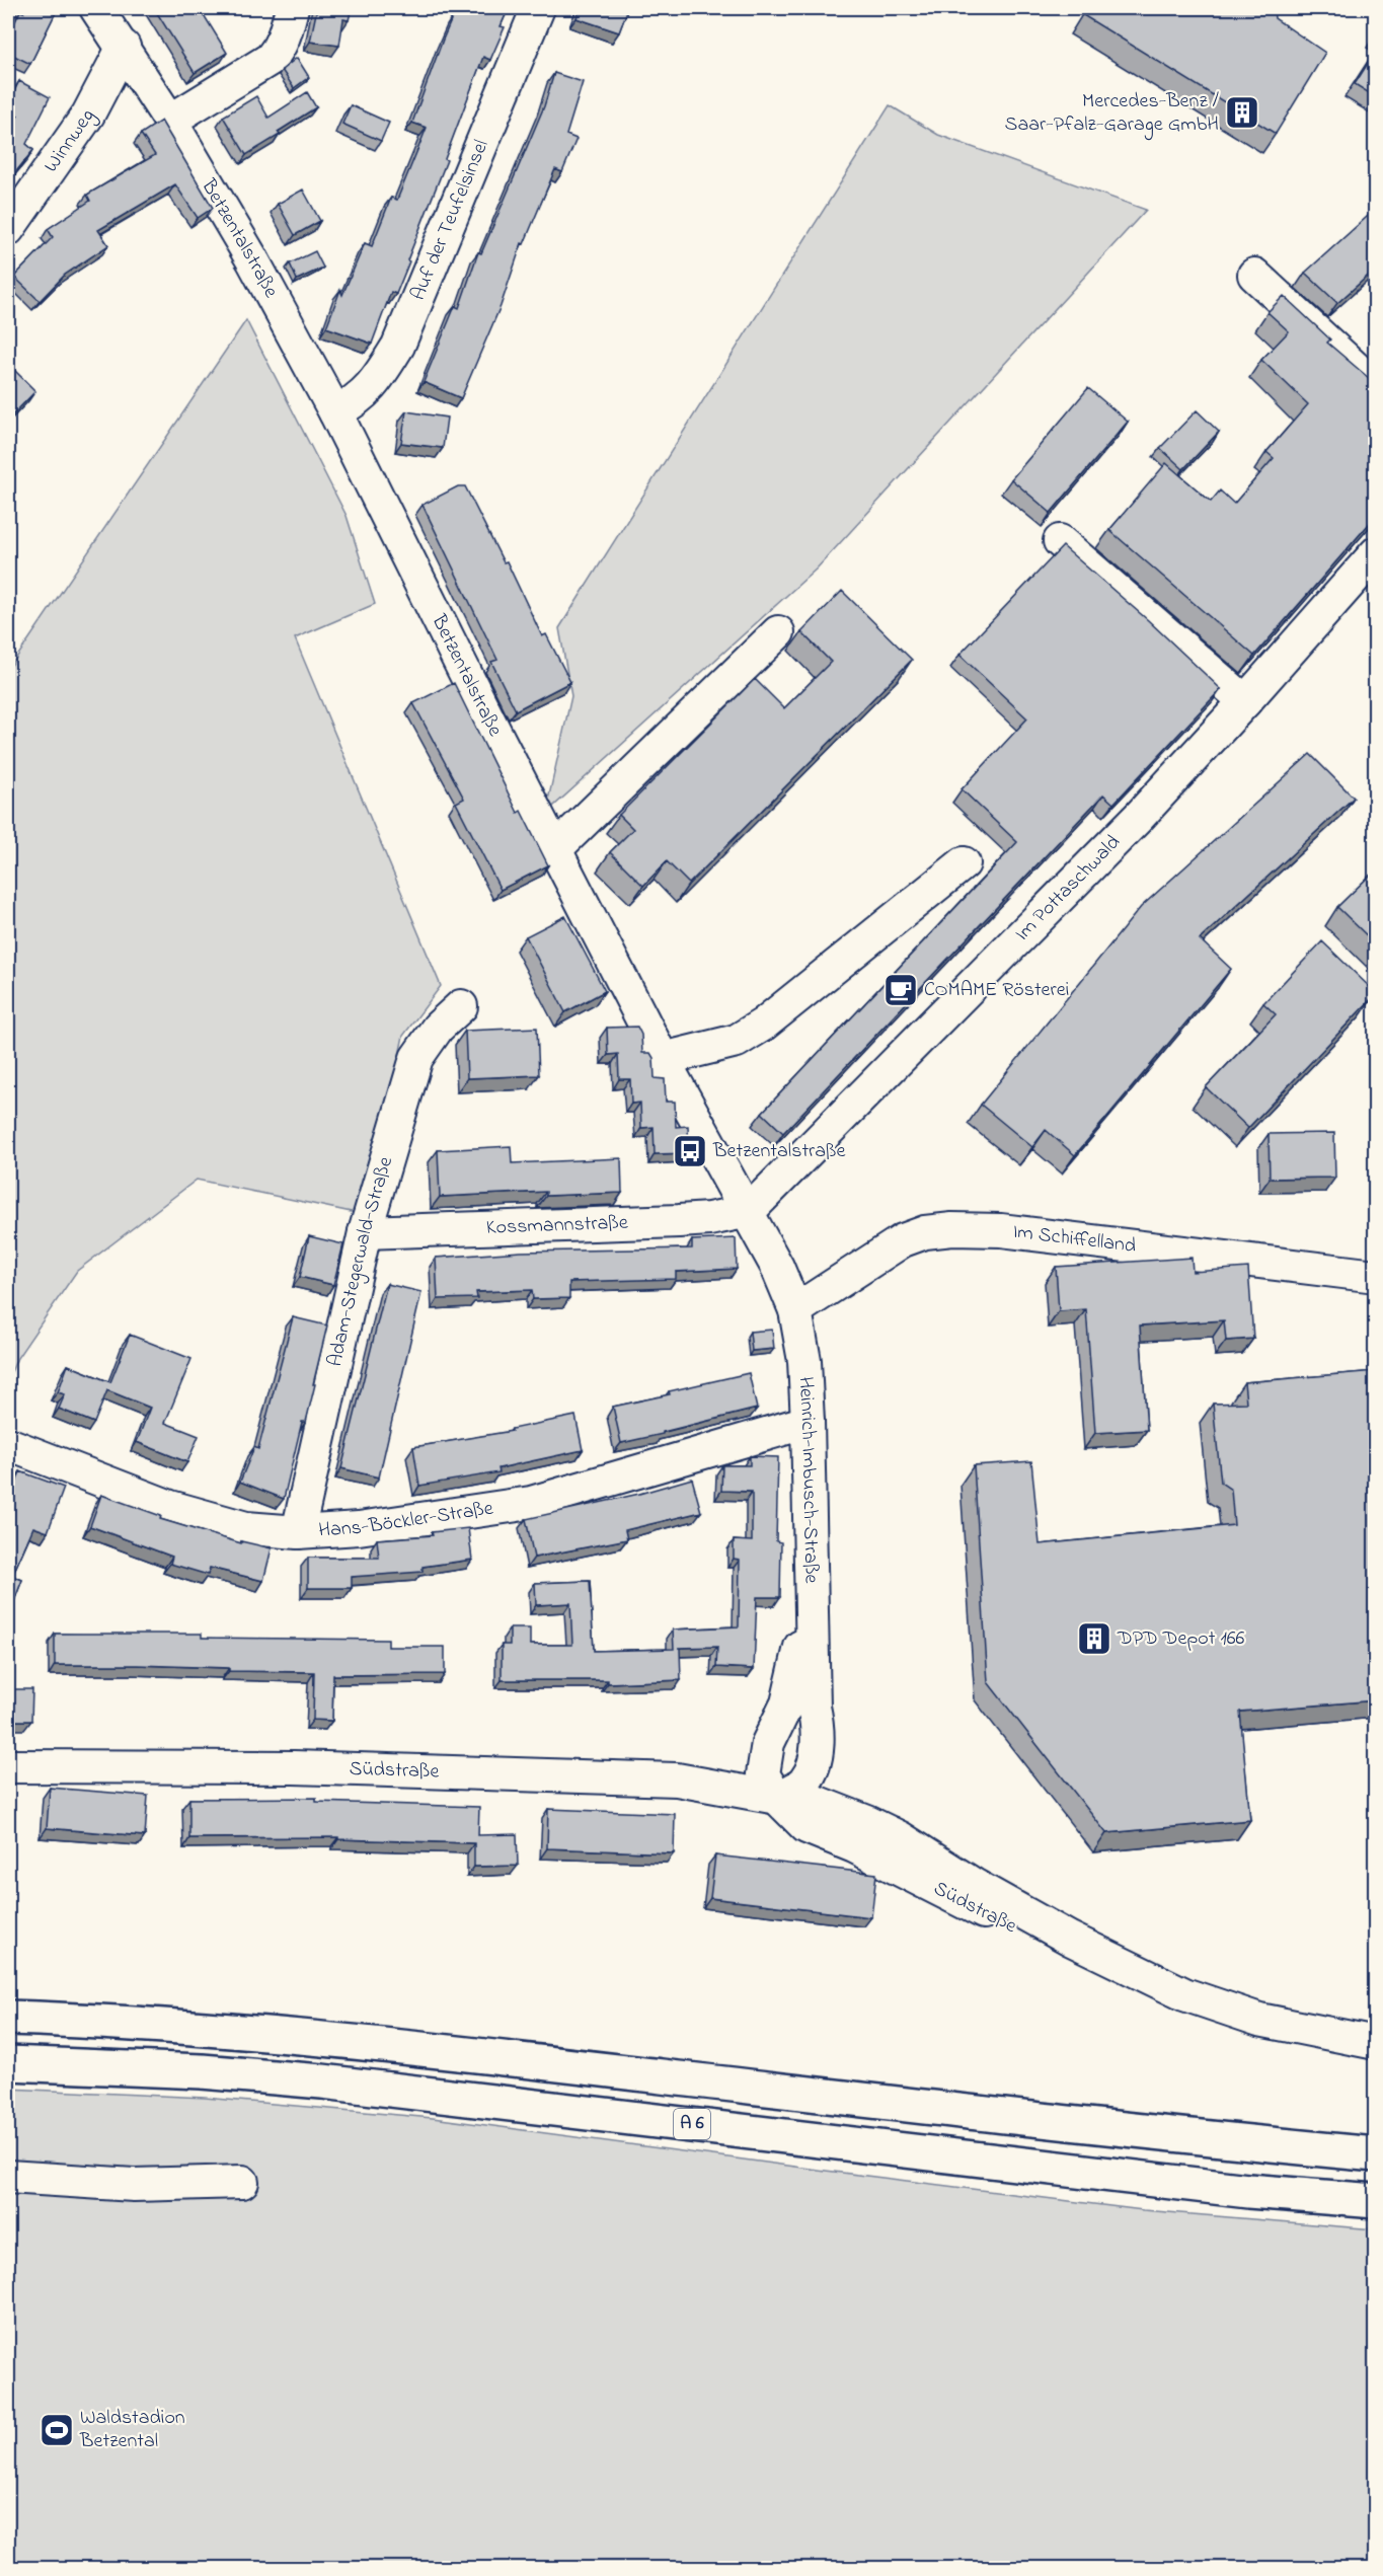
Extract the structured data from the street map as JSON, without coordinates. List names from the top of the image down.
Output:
{
  "streets": {
    "highway": ["A 6"],
    "street": [
      "Winnweg",
      "Auf der Teufelsinsel",
      "Betzentalstraße",
      "Im Pottaschwald",
      "Kossmannstraße",
      "Im Schiffelland",
      "Adam-Stegerwald-Straße",
      "Heinrich-Imbusch-Straße",
      "Hans-Böckler-Straße",
      "Südstraße"
    ]
  },
  "crossings": [
    ["Winnweg", "Betzentalstraße"],
    ["Auf der Teufelsinsel", "Betzentalstraße"],
    ["Betzentalstraße", "Im Pottaschwald"],
    ["Betzentalstraße", "Kossmannstraße"],
    ["Betzentalstraße", "Im Schiffelland"],
    ["Betzentalstraße", "Heinrich-Imbusch-Straße"],
    ["Im Pottaschwald", "Kossmannstraße"],
    ["Kossmannstraße", "Adam-Stegerwald-Straße"],
    ["Adam-Stegerwald-Straße", "Hans-Böckler-Straße"],
    ["Heinrich-Imbusch-Straße", "Hans-Böckler-Straße"],
    ["Heinrich-Imbusch-Straße", "Südstraße"]
  ],
  "places": {
    "building": ["Mercedes-Benz / Saar-Pfalz-Garage GmbH", "DPD Depot 166"],
    "cafe": ["COMAME Rösterei"],
    "bus stop": ["Betzentalstraße"],
    "sports": ["Waldstadion Betzental"]
  }
}
